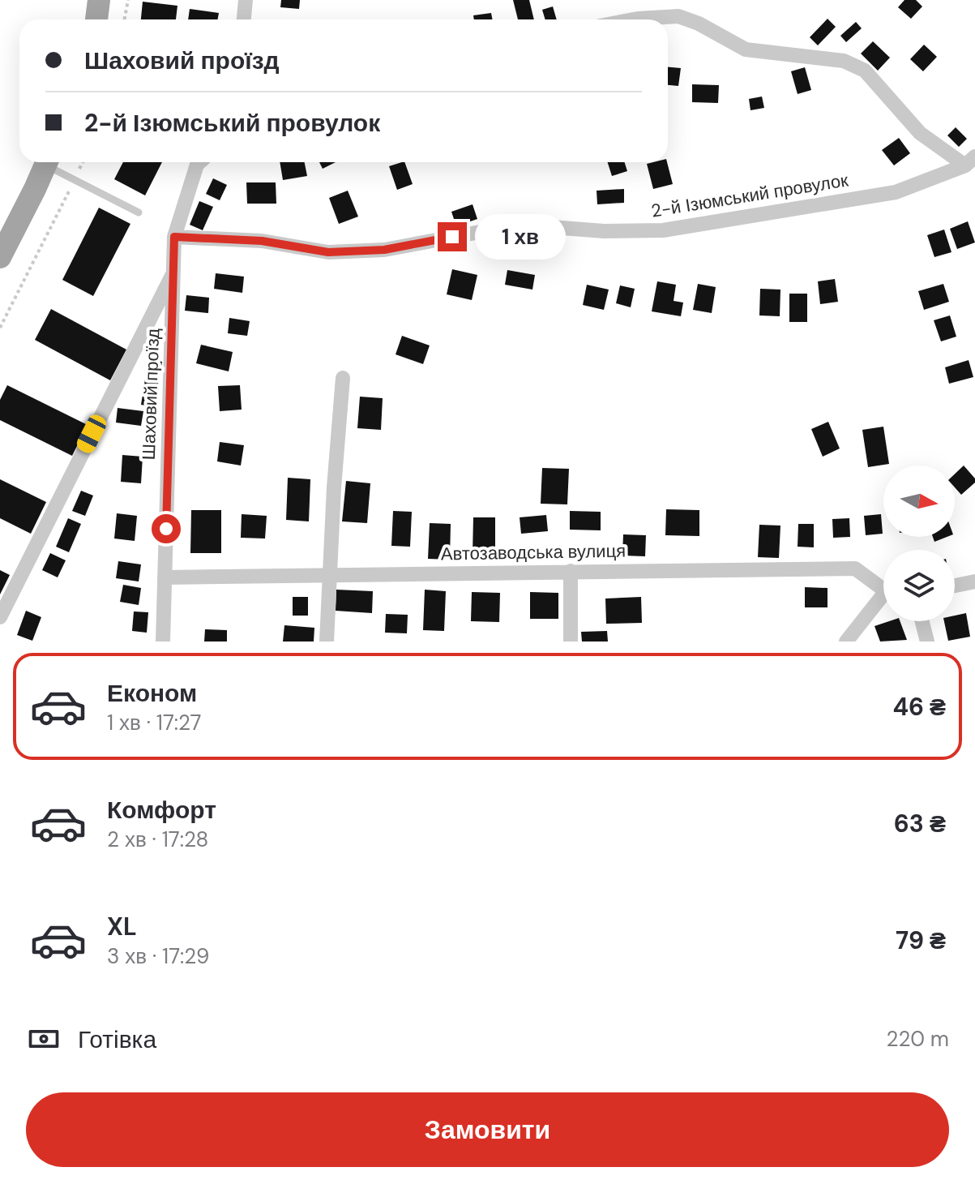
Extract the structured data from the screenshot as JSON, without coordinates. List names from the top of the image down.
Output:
{
  "streets": {
    "street": ["2-й Ізюмський провулок", "Шаховий проїзд", "Автозаводська вулиця"]
  },
  "crossings": [
    ["2-й Ізюмський провулок", "Шаховий проїзд"],
    ["Шаховий проїзд", "Автозаводська вулиця"]
  ],
  "north": "right",
  "page": {
    "banner": ["Шаховий проїзд", "2-й Ізюмський провулок"],
    "bubble": "1 хв",
    "list": [
      {
        "name": "Економ",
        "note": "1 хв · 17:27",
        "value": "46 ₴"
      },
      {
        "name": "Комфорт",
        "note": "2 хв · 17:28",
        "value": "63 ₴"
      },
      {
        "name": "XL",
        "note": "3 хв · 17:29",
        "value": "79 ₴"
      }
    ],
    "pay": ["Готівка", "220 m"],
    "buttons": "Замовити"
  }
}
